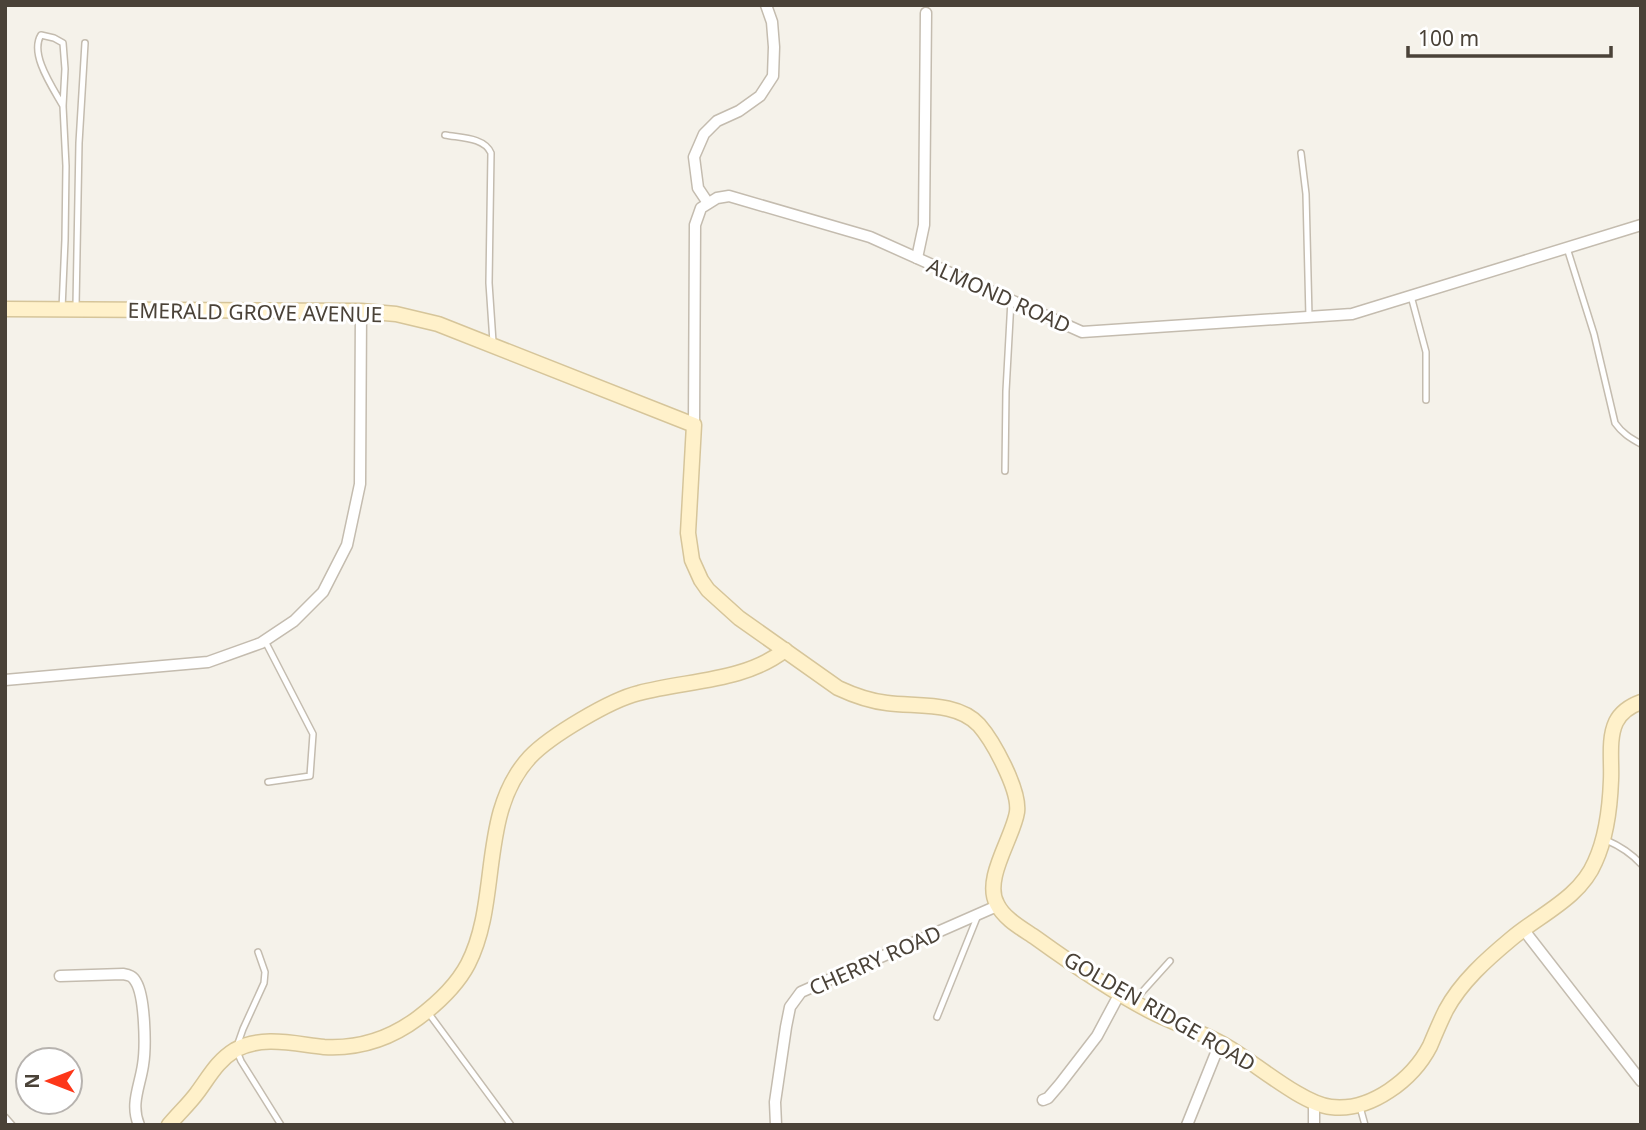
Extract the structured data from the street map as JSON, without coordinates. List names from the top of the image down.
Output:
{
  "streets": {
    "street": [
      "ALMOND ROAD",
      "EMERALD GROVE AVENUE",
      "CHERRY ROAD",
      "GOLDEN RIDGE ROAD"
    ]
  },
  "crossings": [
    ["CHERRY ROAD", "GOLDEN RIDGE ROAD"]
  ],
  "scale_bar": "100 m",
  "north": "left"
}
